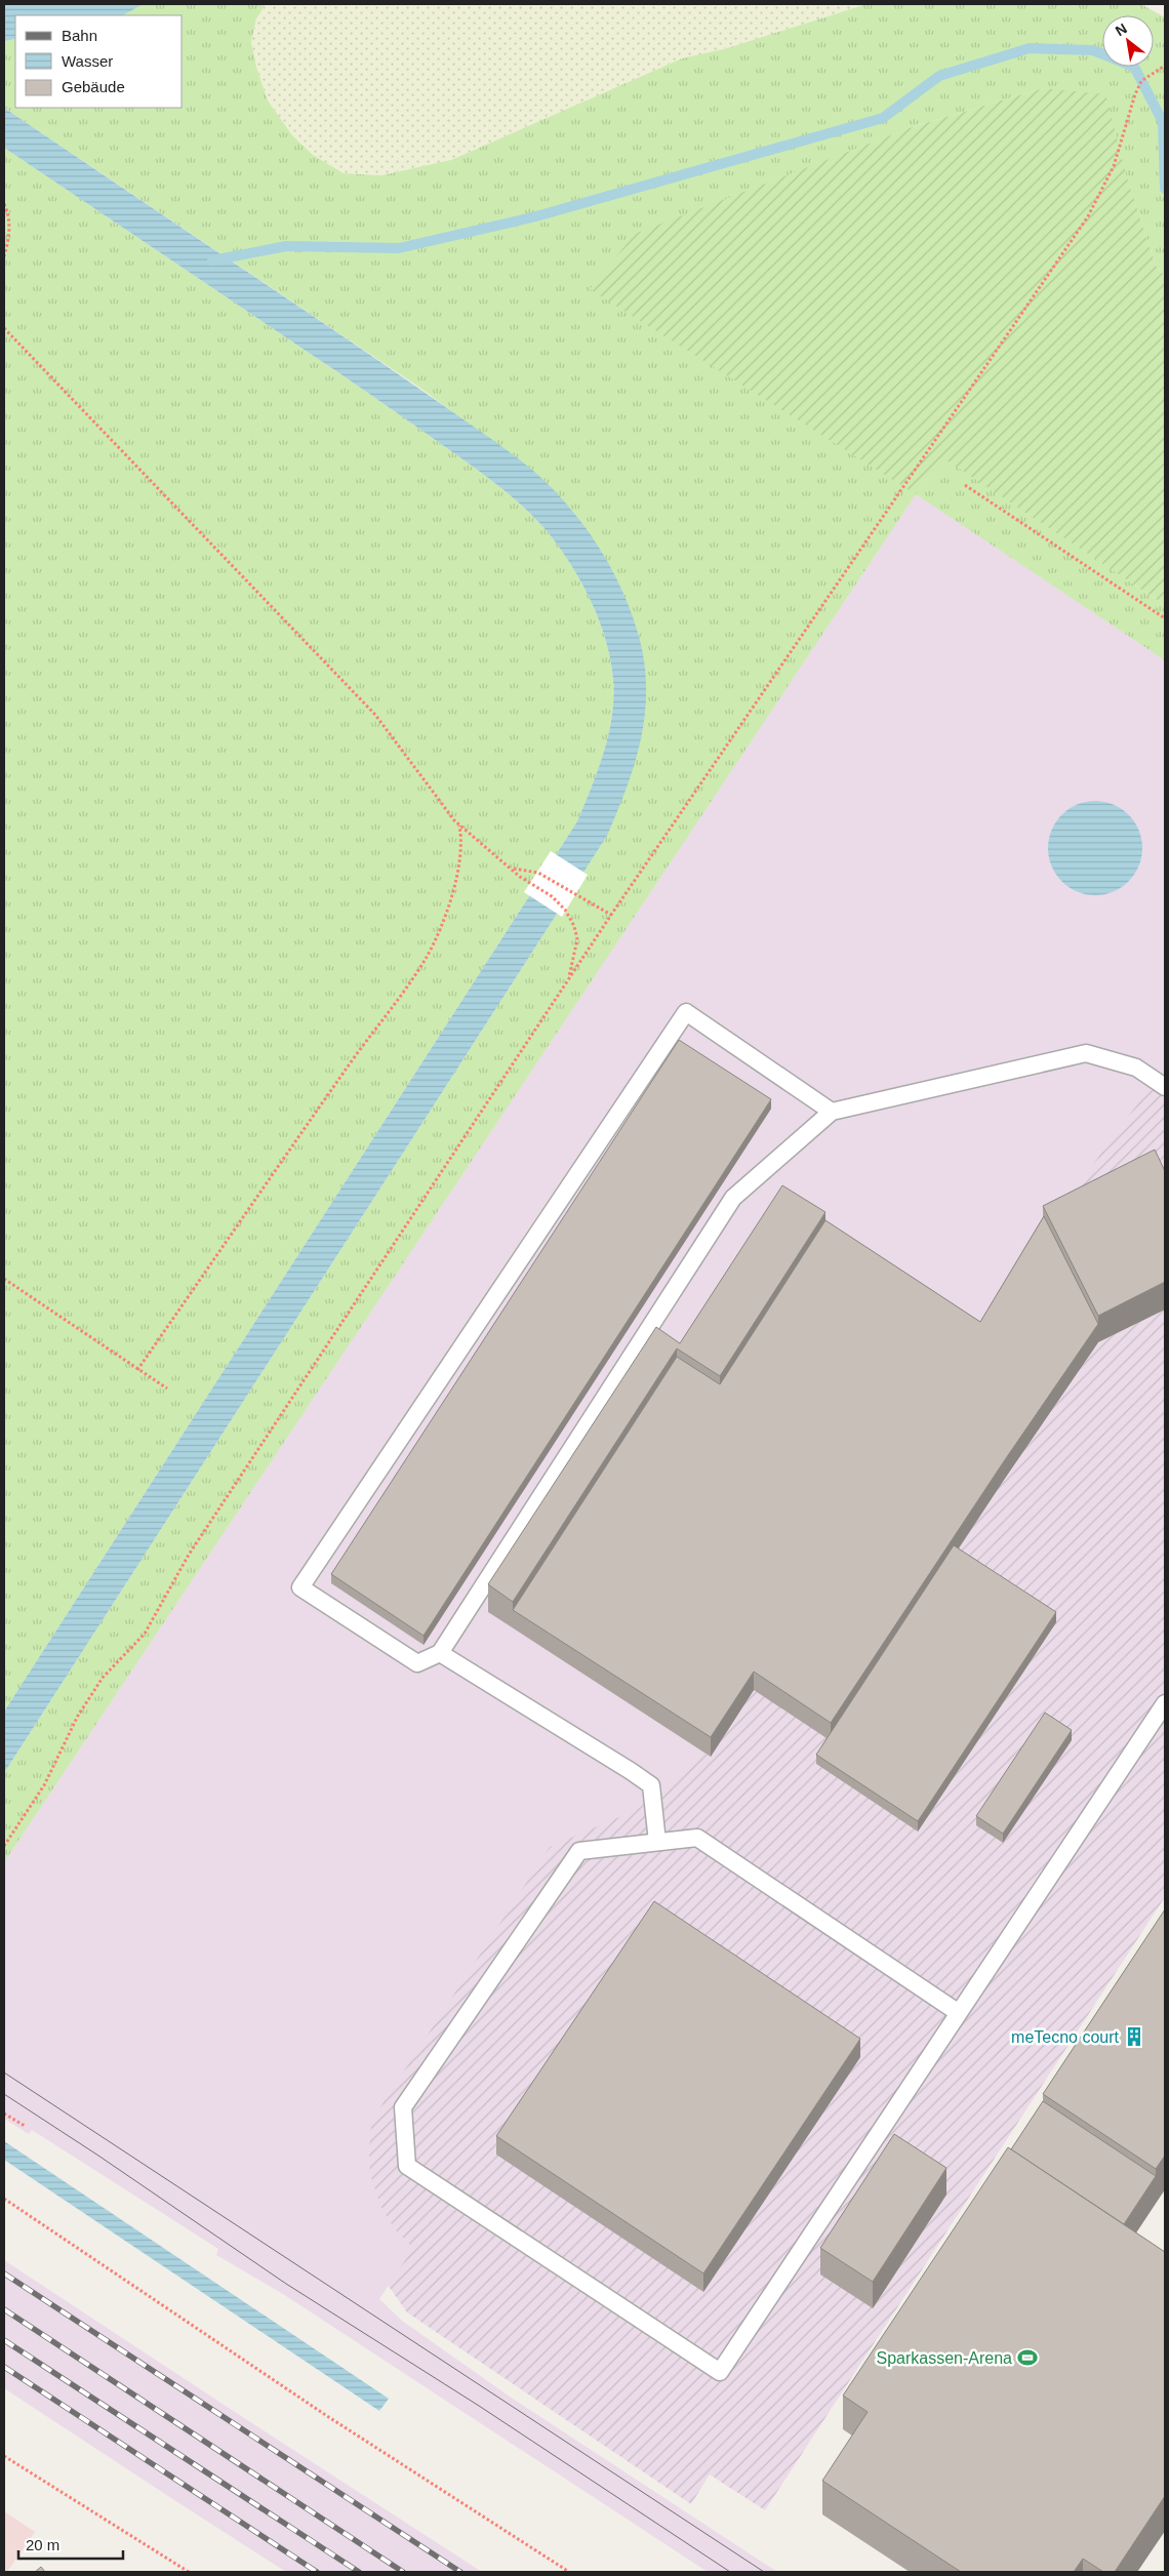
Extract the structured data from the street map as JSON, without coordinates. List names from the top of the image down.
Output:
{
  "places": {
    "building": ["meTecno court"],
    "sports": ["Sparkassen-Arena"]
  },
  "legend": ["Bahn", "Wasser", "Gebäude"],
  "scale_bar": "20 m",
  "north": "top left"
}
